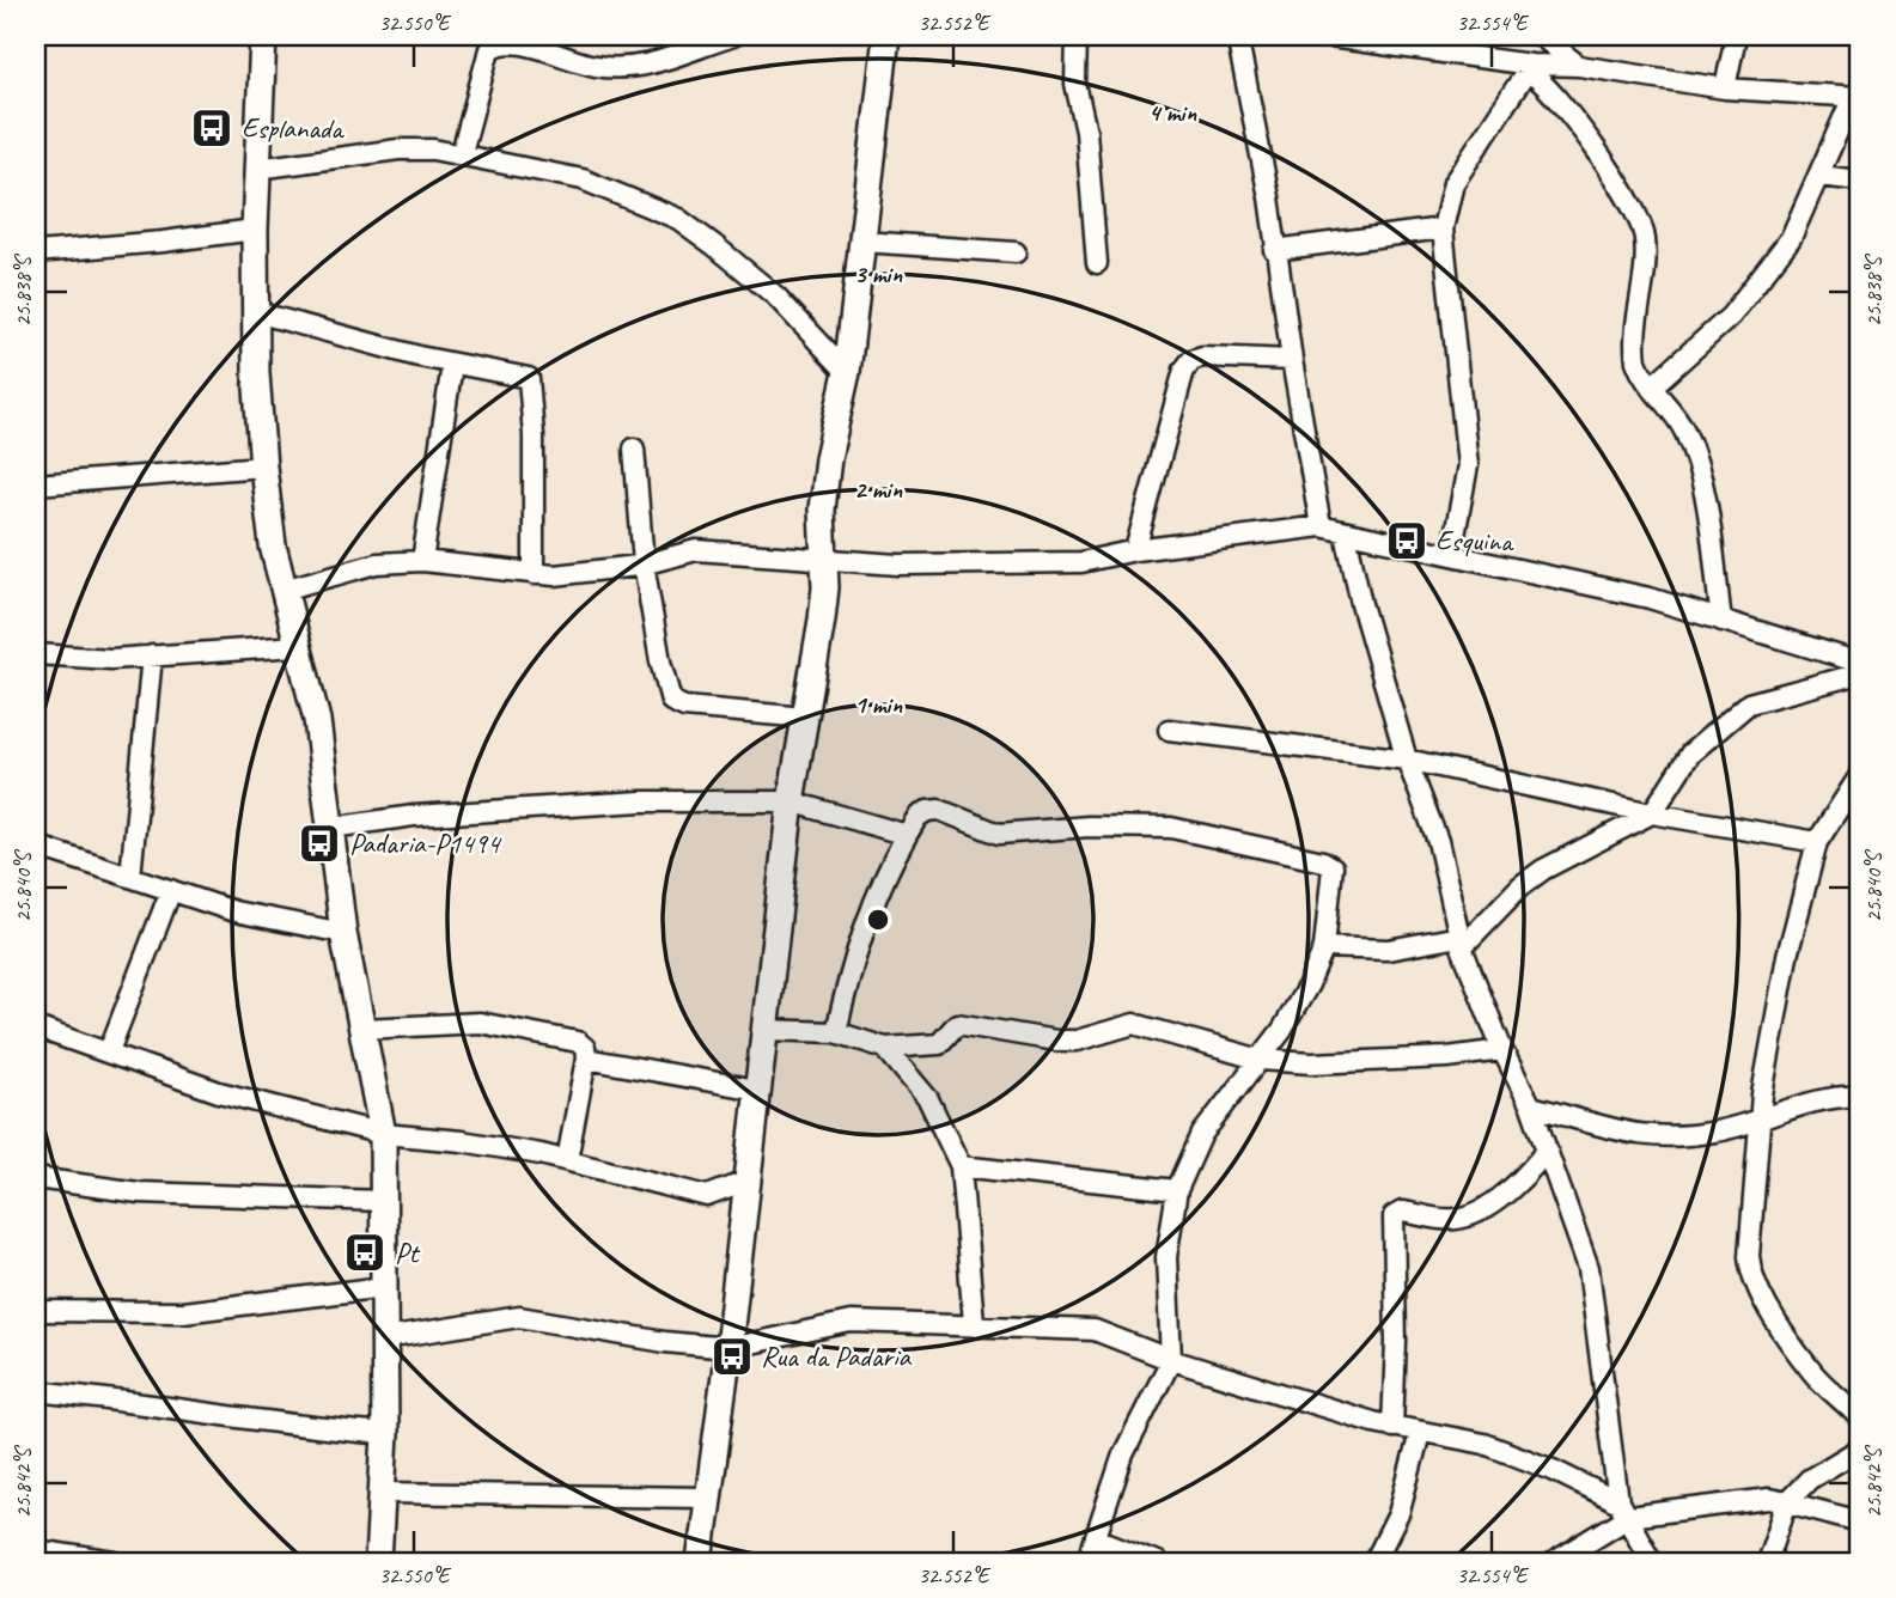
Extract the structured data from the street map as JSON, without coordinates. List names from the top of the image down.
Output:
{
  "places": {
    "bus stop": [
      "Esplanada",
      "Esquina",
      "Padaria-P1494",
      "Pt",
      "Rua da Padaria"
    ]
  },
  "coordinates": [
    "32.550°E",
    "32.552°E",
    "32.554°E",
    "25.838°S",
    "25.840°S",
    "25.842°S"
  ],
  "rings": [
    "4 min",
    "3 min",
    "2 min",
    "1 min"
  ]
}
